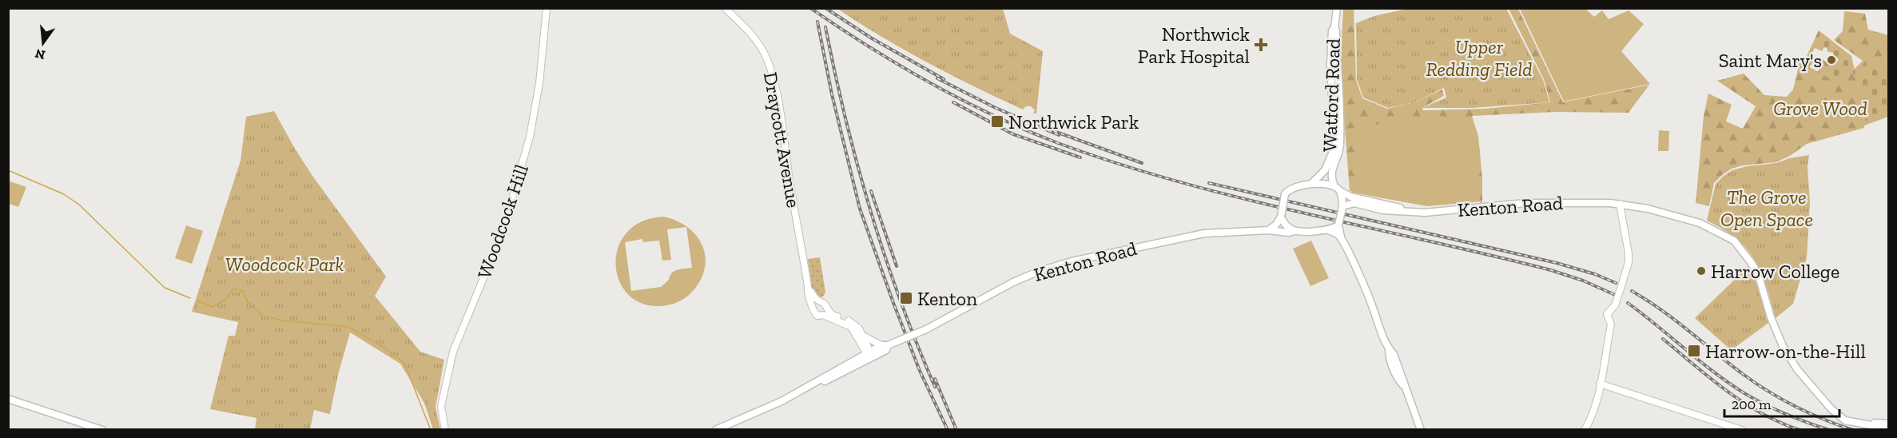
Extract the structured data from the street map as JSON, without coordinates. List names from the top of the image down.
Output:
{
  "streets": {
    "main road": ["Watford Road", "Kenton Road"],
    "street": ["Draycott Avenue", "Woodcock Hill"]
  },
  "crossings": [
    ["Watford Road", "Kenton Road"]
  ],
  "parks": [
    "Upper Redding Field",
    "Grove Wood",
    "The Grove Open Space",
    "Woodcock Park"
  ],
  "places": {
    "health": ["Northwick Park Hospital"],
    "other": ["Saint Mary's", "Harrow College"],
    "transit": ["Northwick Park", "Kenton", "Harrow-on-the-Hill"]
  },
  "scale_bar": "200 m",
  "north": "bottom"
}
